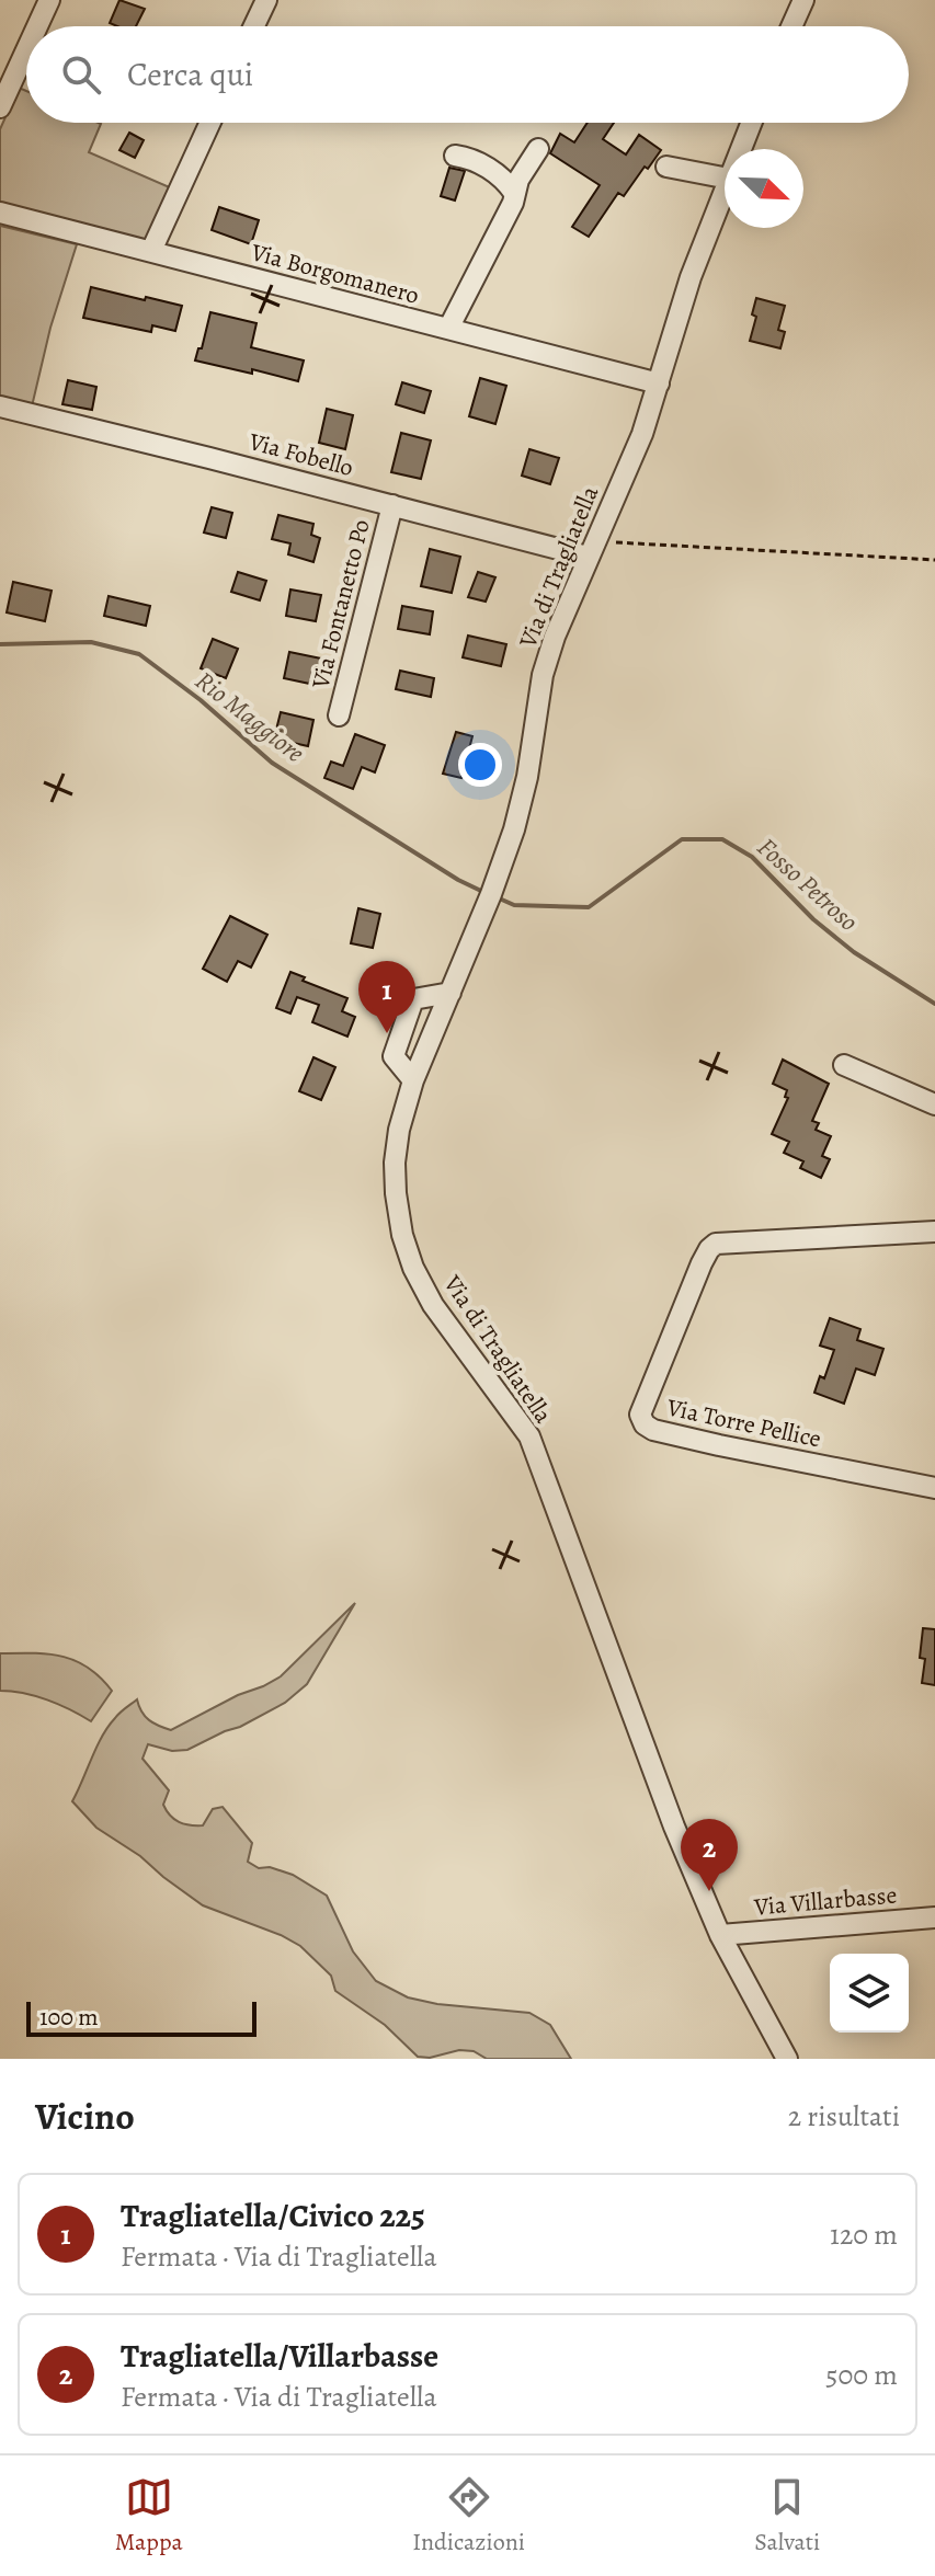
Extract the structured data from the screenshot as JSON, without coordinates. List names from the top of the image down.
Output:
{
  "streets": {
    "street": [
      "Via Borgomanero",
      "Via Fobello",
      "Via di Tragliatella",
      "Via Fontanetto Po",
      "Via Torre Pellice",
      "Via Villarbasse"
    ]
  },
  "crossings": [
    ["Via Borgomanero", "Via di Tragliatella"],
    ["Via Fobello", "Via di Tragliatella"],
    ["Via Fobello", "Via Fontanetto Po"],
    ["Via di Tragliatella", "Via Villarbasse"]
  ],
  "water": ["Rio Maggiore", "Fosso Petroso"],
  "scale_bar": "100 m",
  "north": "bottom right",
  "page": {
    "search": "Cerca qui",
    "pins": ["1", "2"],
    "scale": "100 m",
    "heading": ["Vicino", "2 risultati"],
    "list": [
      {
        "mark": "1",
        "name": "Tragliatella/Civico 225",
        "note": "Fermata · Via di Tragliatella",
        "value": "120 m"
      },
      {
        "mark": "2",
        "name": "Tragliatella/Villarbasse",
        "note": "Fermata · Via di Tragliatella",
        "value": "500 m"
      }
    ],
    "nav": ["Mappa", "Indicazioni", "Salvati"]
  }
}
